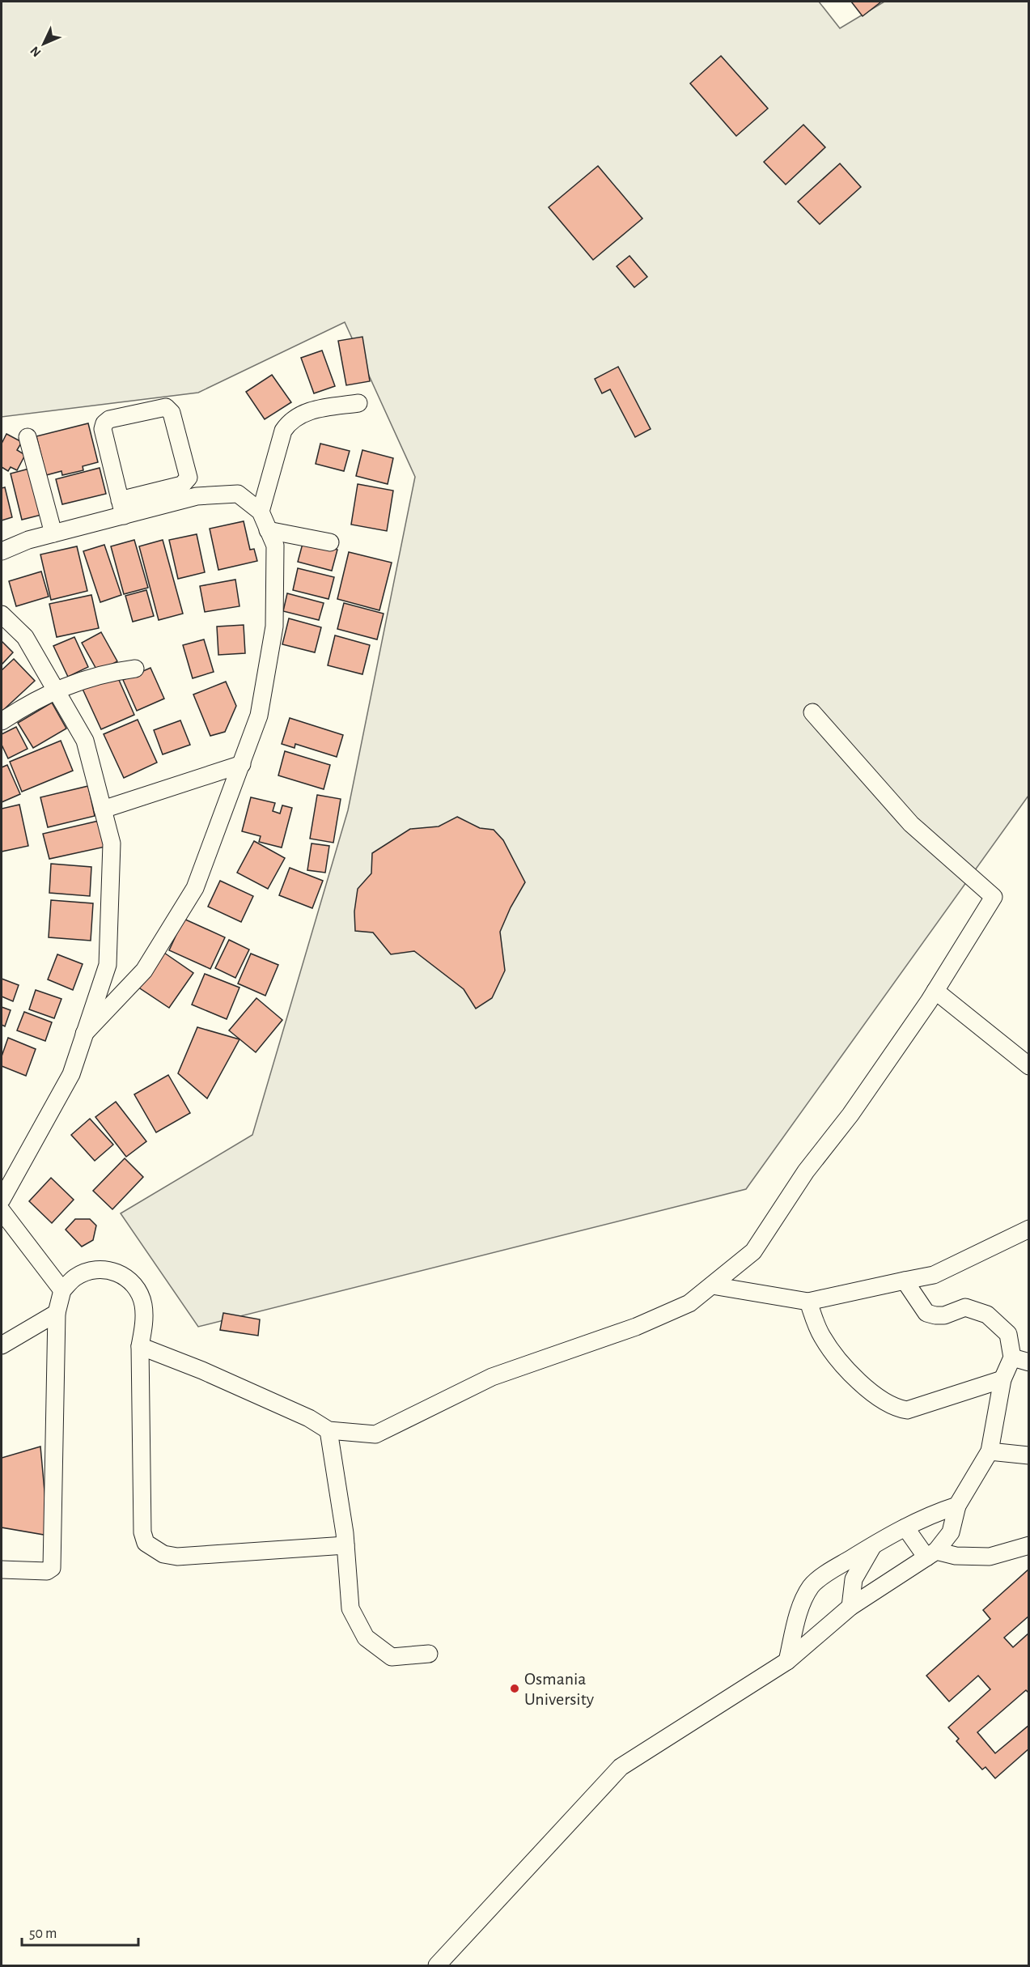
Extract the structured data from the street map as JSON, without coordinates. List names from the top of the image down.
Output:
{
  "places": ["Osmania University"],
  "scale_bar": "50 m",
  "north": "bottom left"
}
